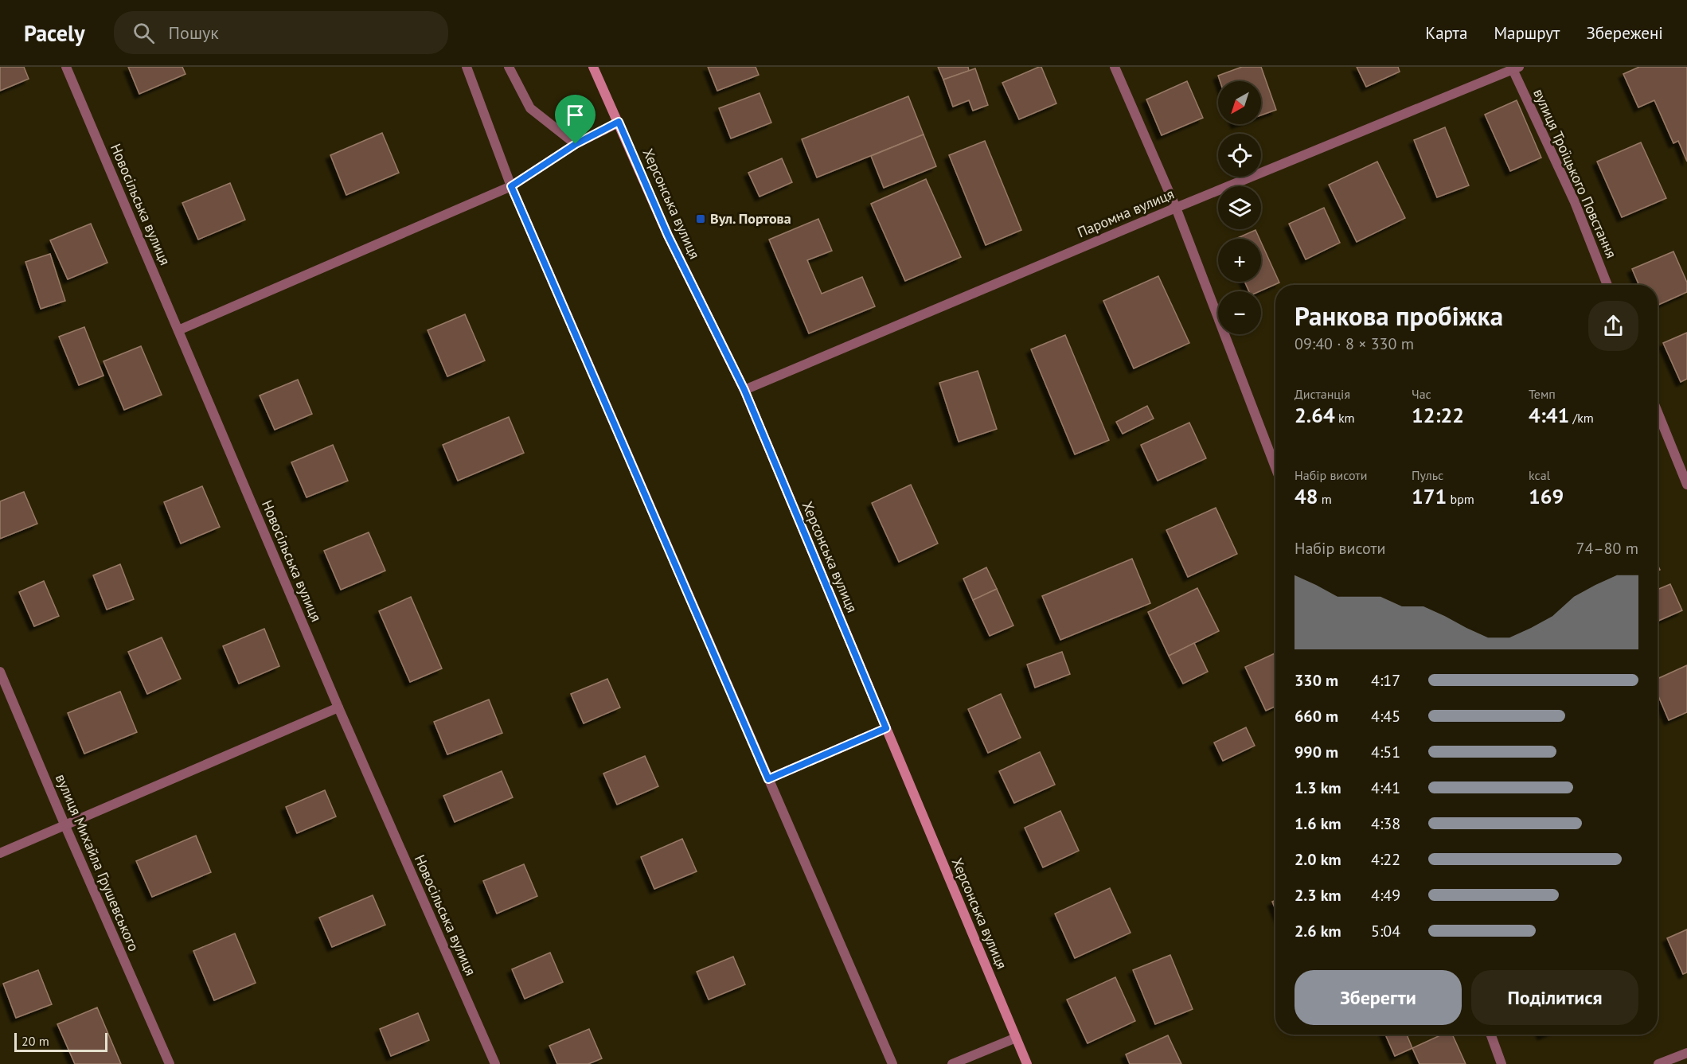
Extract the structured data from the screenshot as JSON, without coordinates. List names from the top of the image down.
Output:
{
  "streets": {
    "main road": ["Херсонська вулиця"],
    "street": [
      "вулиця Троїцького Повстання",
      "Новосільська вулиця",
      "Паромна вулиця",
      "вулиця Михайла Грушевського"
    ]
  },
  "crossings": [
    ["вулиця Троїцького Повстання", "Паромна вулиця"],
    ["Херсонська вулиця", "Паромна вулиця"]
  ],
  "places": {
    "transit": ["Вул. Портова"]
  },
  "scale_bar": "20 m",
  "north": "bottom left",
  "page": {
    "header": "Pacely",
    "search": "Пошук",
    "nav": ["Карта", "Маршрут", "Збережені"],
    "map_buttons": ["+", "−"],
    "heading": ["Ранкова пробіжка", "09:40 · 8 × 330 m"],
    "stats": [
      ["Дистанція", "2.64 km"],
      ["Час", "12:22"],
      ["Темп", "4:41 /km"],
      ["Набір висоти", "48 m"],
      ["Пульс", "171 bpm"],
      ["kcal", "169"]
    ],
    "chart": ["Набір висоти", "74–80 m"],
    "list": [
      {
        "name": "330 m",
        "note": "4:17"
      },
      {
        "name": "660 m",
        "note": "4:45"
      },
      {
        "name": "990 m",
        "note": "4:51"
      },
      {
        "name": "1.3 km",
        "note": "4:41"
      },
      {
        "name": "1.6 km",
        "note": "4:38"
      },
      {
        "name": "2.0 km",
        "note": "4:22"
      },
      {
        "name": "2.3 km",
        "note": "4:49"
      },
      {
        "name": "2.6 km",
        "note": "5:04"
      }
    ],
    "buttons": ["Зберегти", "Поділитися"],
    "scale": "20 m"
  }
}
